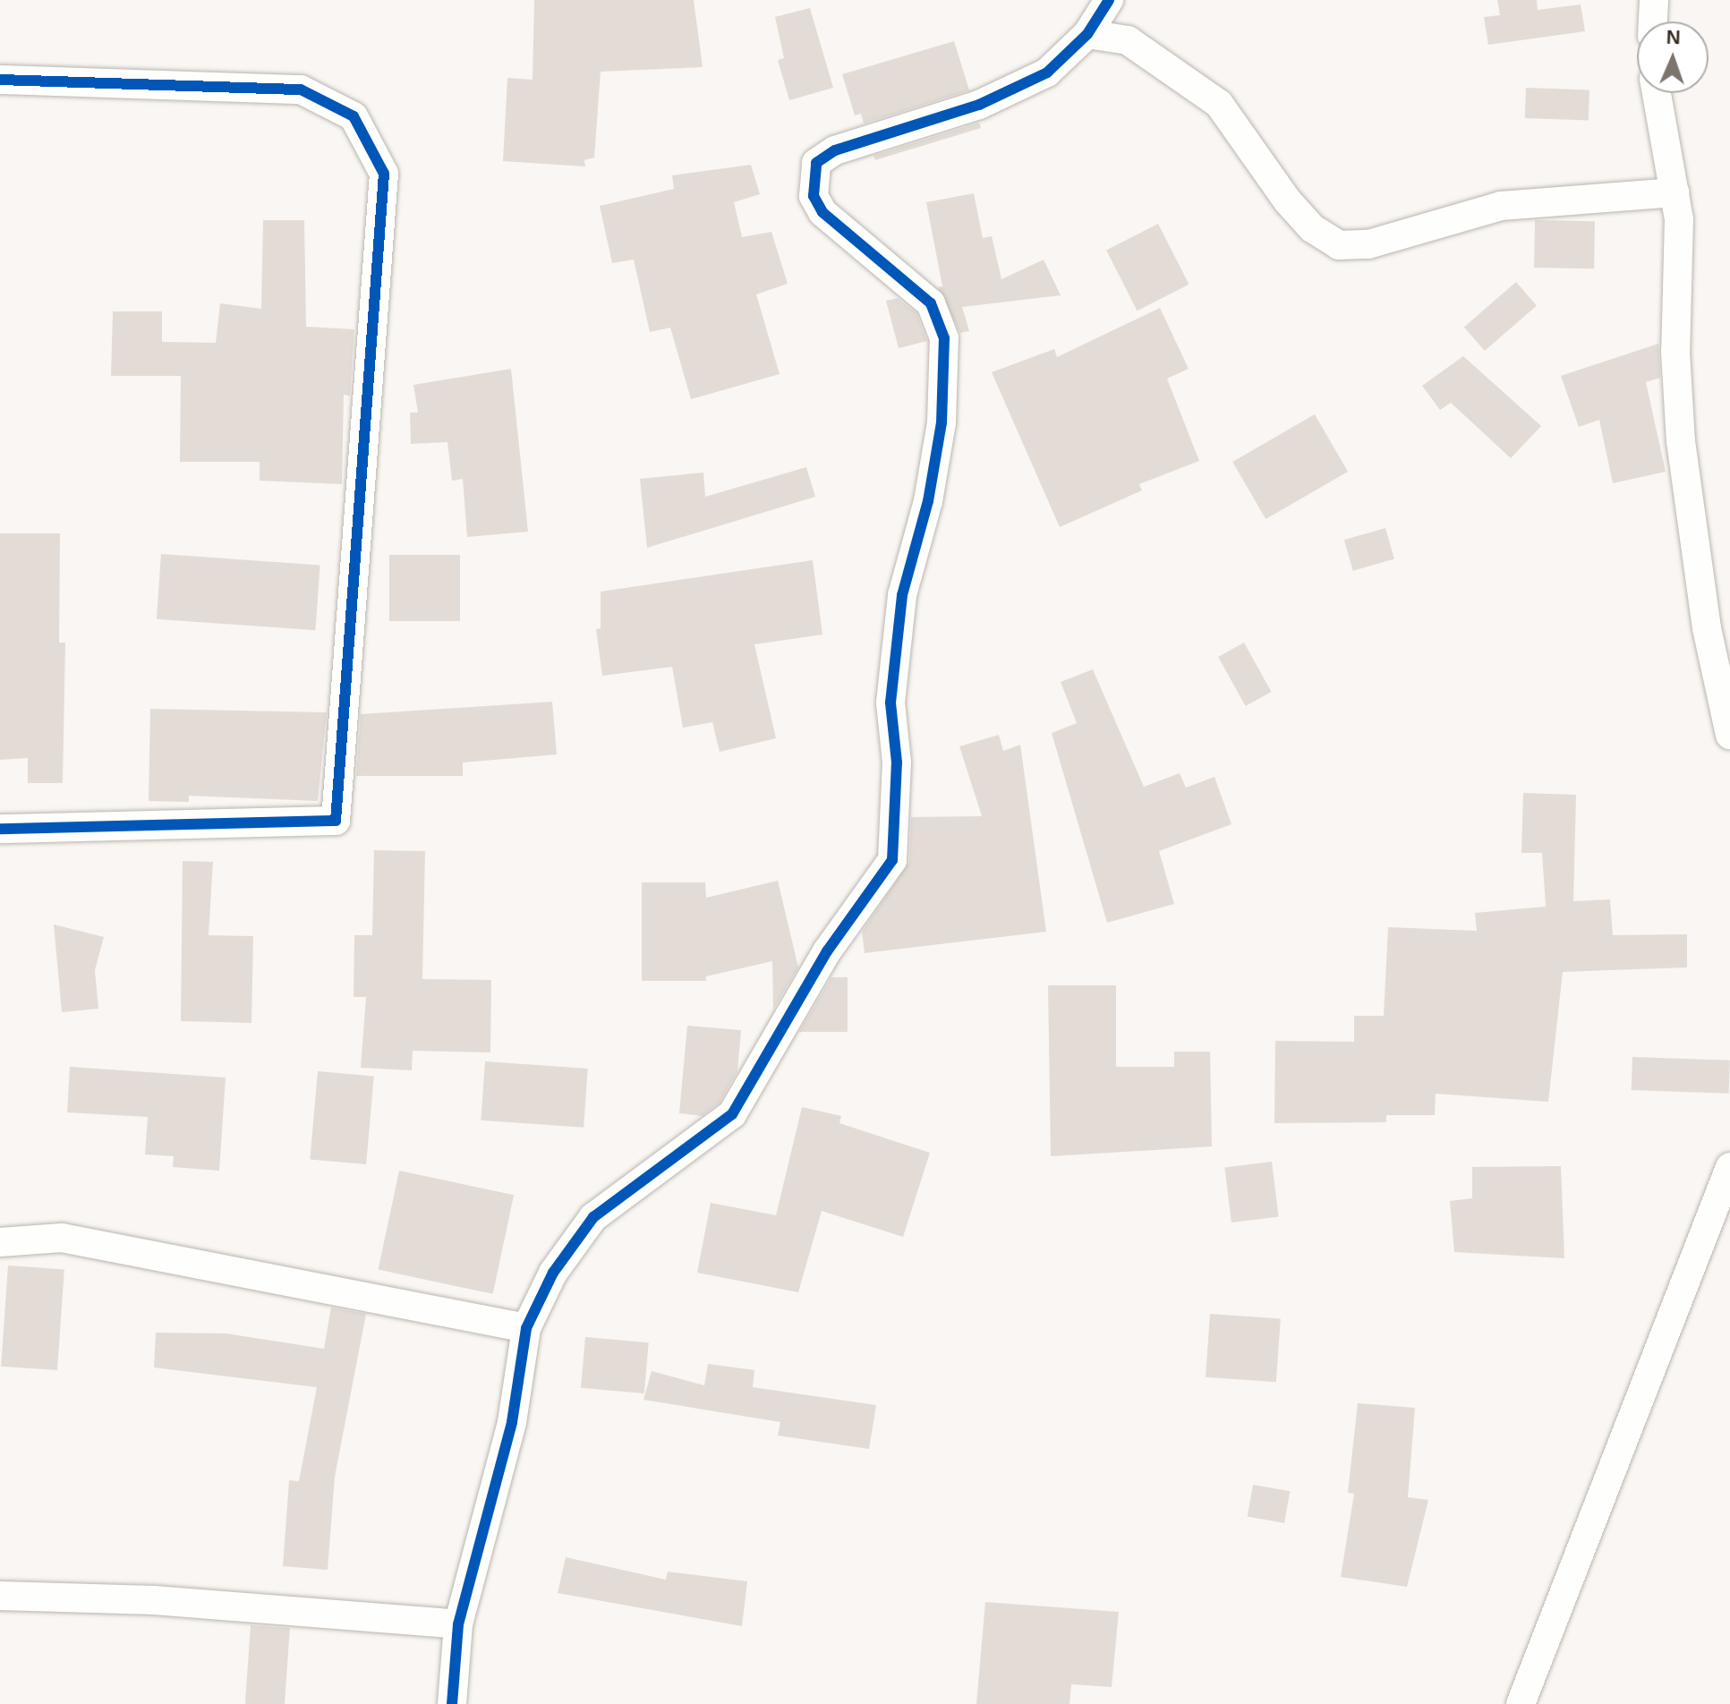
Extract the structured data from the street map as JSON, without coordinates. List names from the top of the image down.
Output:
{
  "north": "top"
}
